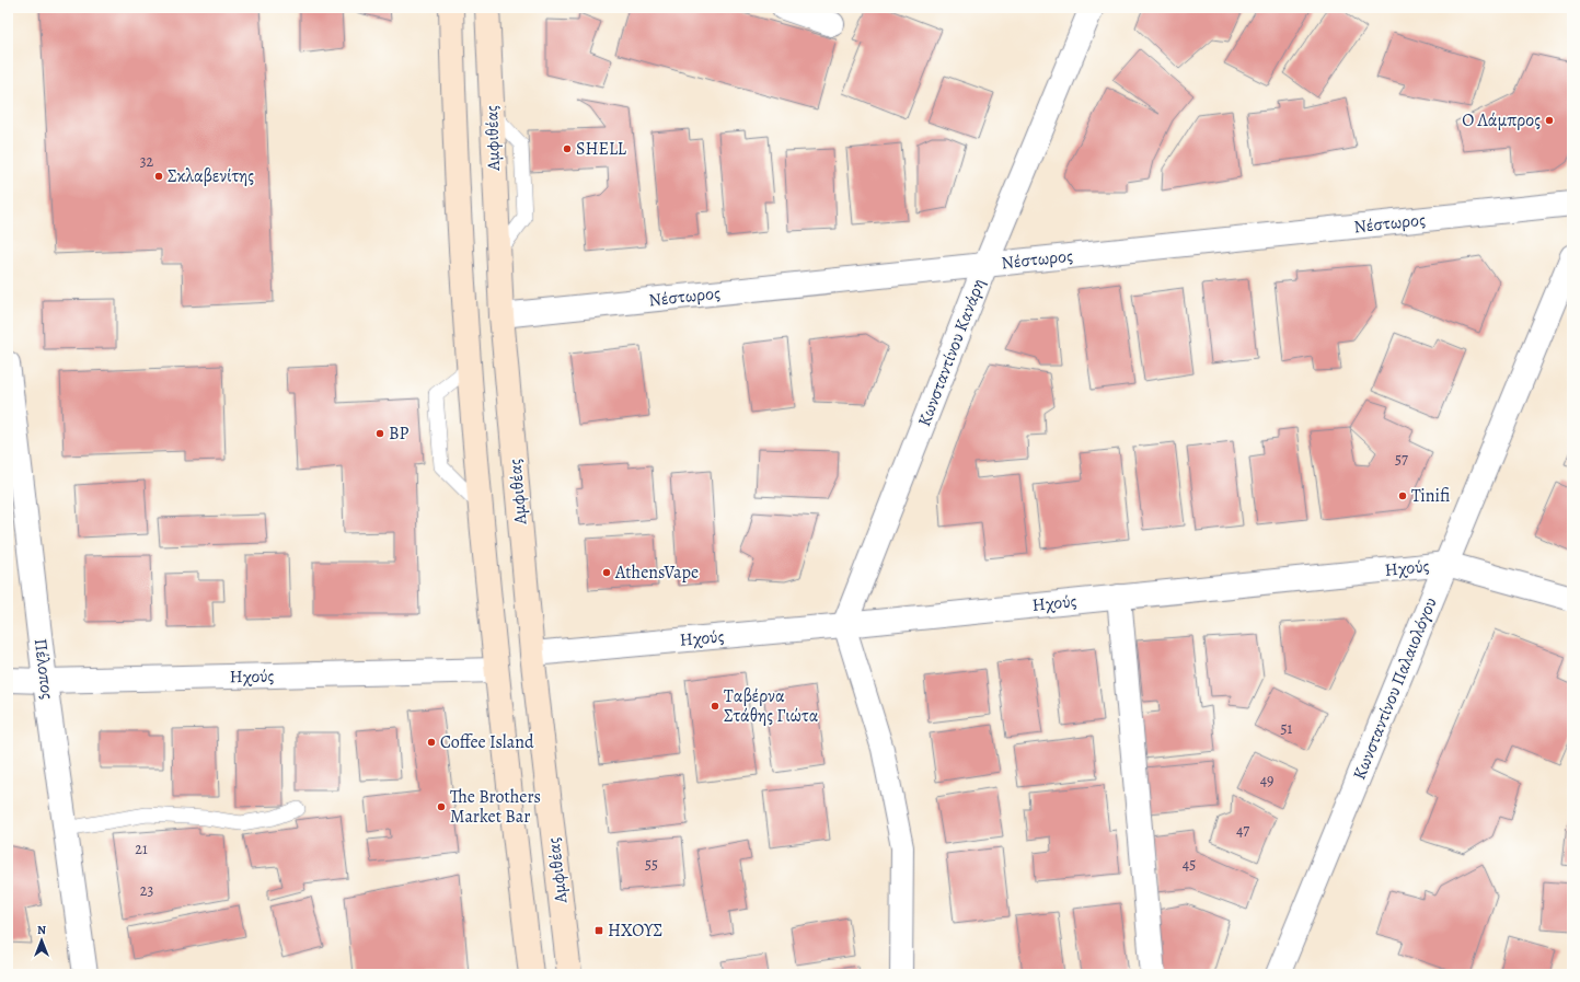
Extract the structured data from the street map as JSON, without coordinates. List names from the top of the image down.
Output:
{
  "streets": {
    "main road": ["Αμφιθέας"],
    "street": [
      "Νέστωρος",
      "Κωνσταντίνου Κανάρη",
      "Ηχούς",
      "Πέλοπος",
      "Κωνσταντίνου Παλαιολόγου"
    ]
  },
  "crossings": [
    ["Αμφιθέας", "Νέστωρος"],
    ["Αμφιθέας", "Ηχούς"],
    ["Νέστωρος", "Κωνσταντίνου Κανάρη"],
    ["Κωνσταντίνου Κανάρη", "Ηχούς"],
    ["Ηχούς", "Πέλοπος"],
    ["Ηχούς", "Κωνσταντίνου Παλαιολόγου"]
  ],
  "places": {
    "other": [
      "Ο Λάμπρος",
      "SHELL",
      "Σκλαβενίτης",
      "BP",
      "Tinifi",
      "AthensVape",
      "Ταβέρνα Στάθης Γιώτα",
      "Coffee Island",
      "The Brothers Market Bar"
    ],
    "transit": ["ΗΧΟΥΣ"]
  },
  "house_numbers": [
    "32",
    "57",
    "51",
    "49",
    "47",
    "21",
    "55",
    "45",
    "23"
  ],
  "north": "top"
}
